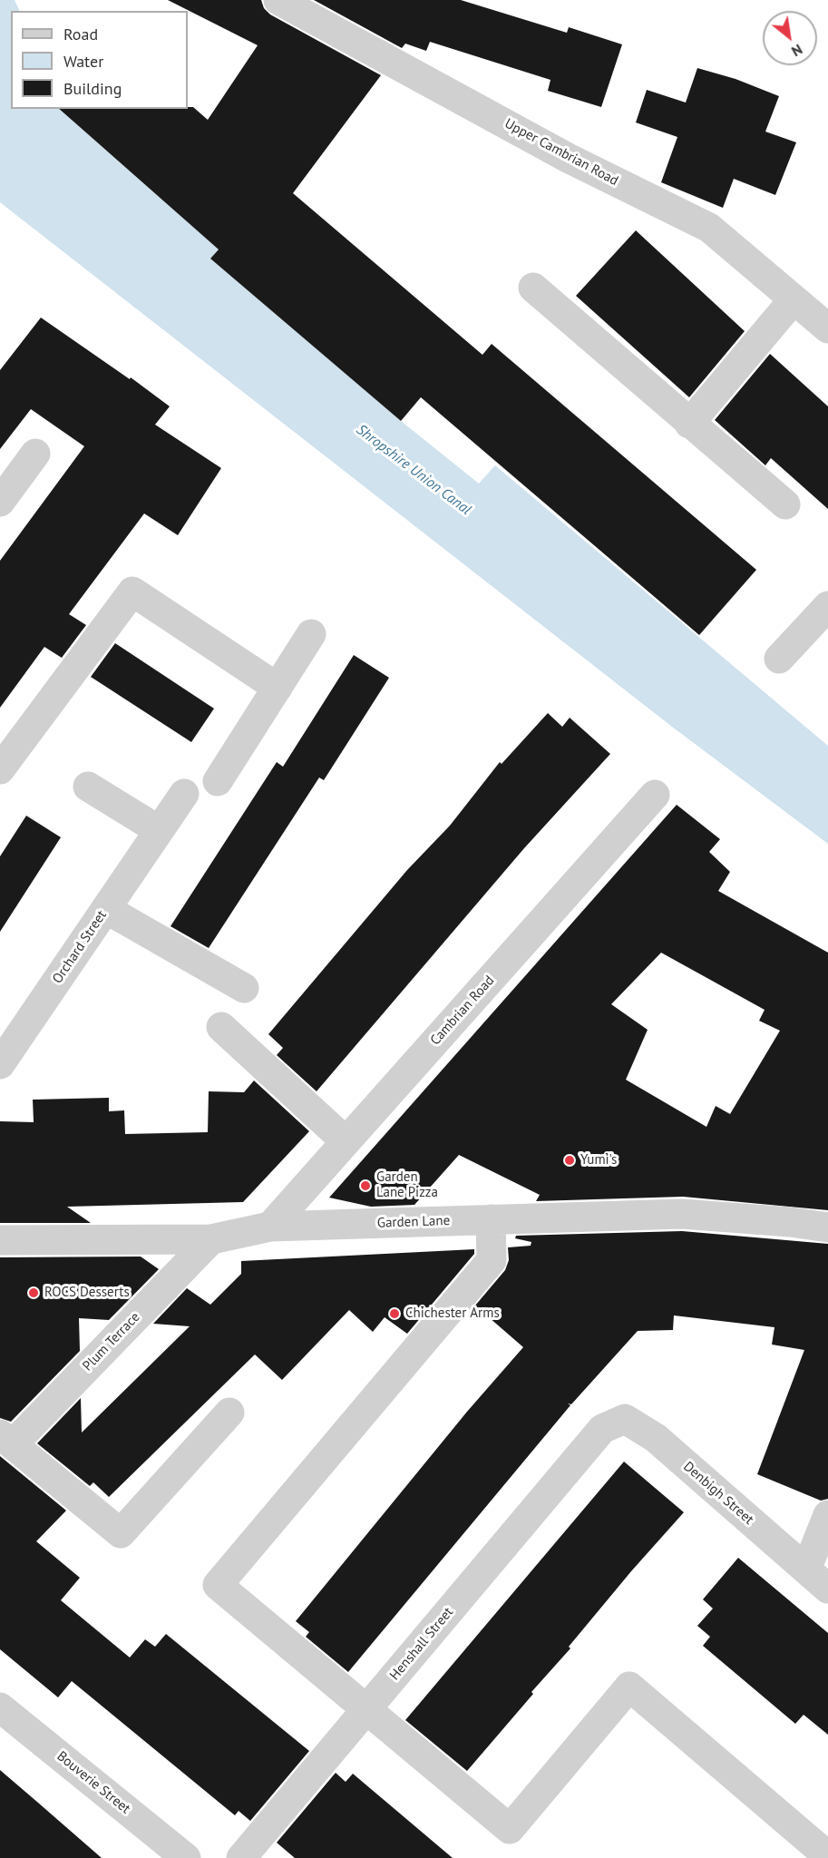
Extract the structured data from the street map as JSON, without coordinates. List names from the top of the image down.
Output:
{
  "streets": {
    "street": [
      "Upper Cambrian Road",
      "Orchard Street",
      "Cambrian Road",
      "Garden Lane",
      "Plum Terrace",
      "Denbigh Street",
      "Henshall Street",
      "Bouverie Street"
    ]
  },
  "crossings": [
    ["Cambrian Road", "Garden Lane"],
    ["Garden Lane", "Plum Terrace"],
    ["Denbigh Street", "Henshall Street"]
  ],
  "water": ["Shropshire Union Canal"],
  "places": [
    "Yumi's",
    "Garden Lane Pizza",
    "ROCS Desserts",
    "Chichester Arms"
  ],
  "legend": ["Road", "Water", "Building"],
  "north": "bottom right"
}
